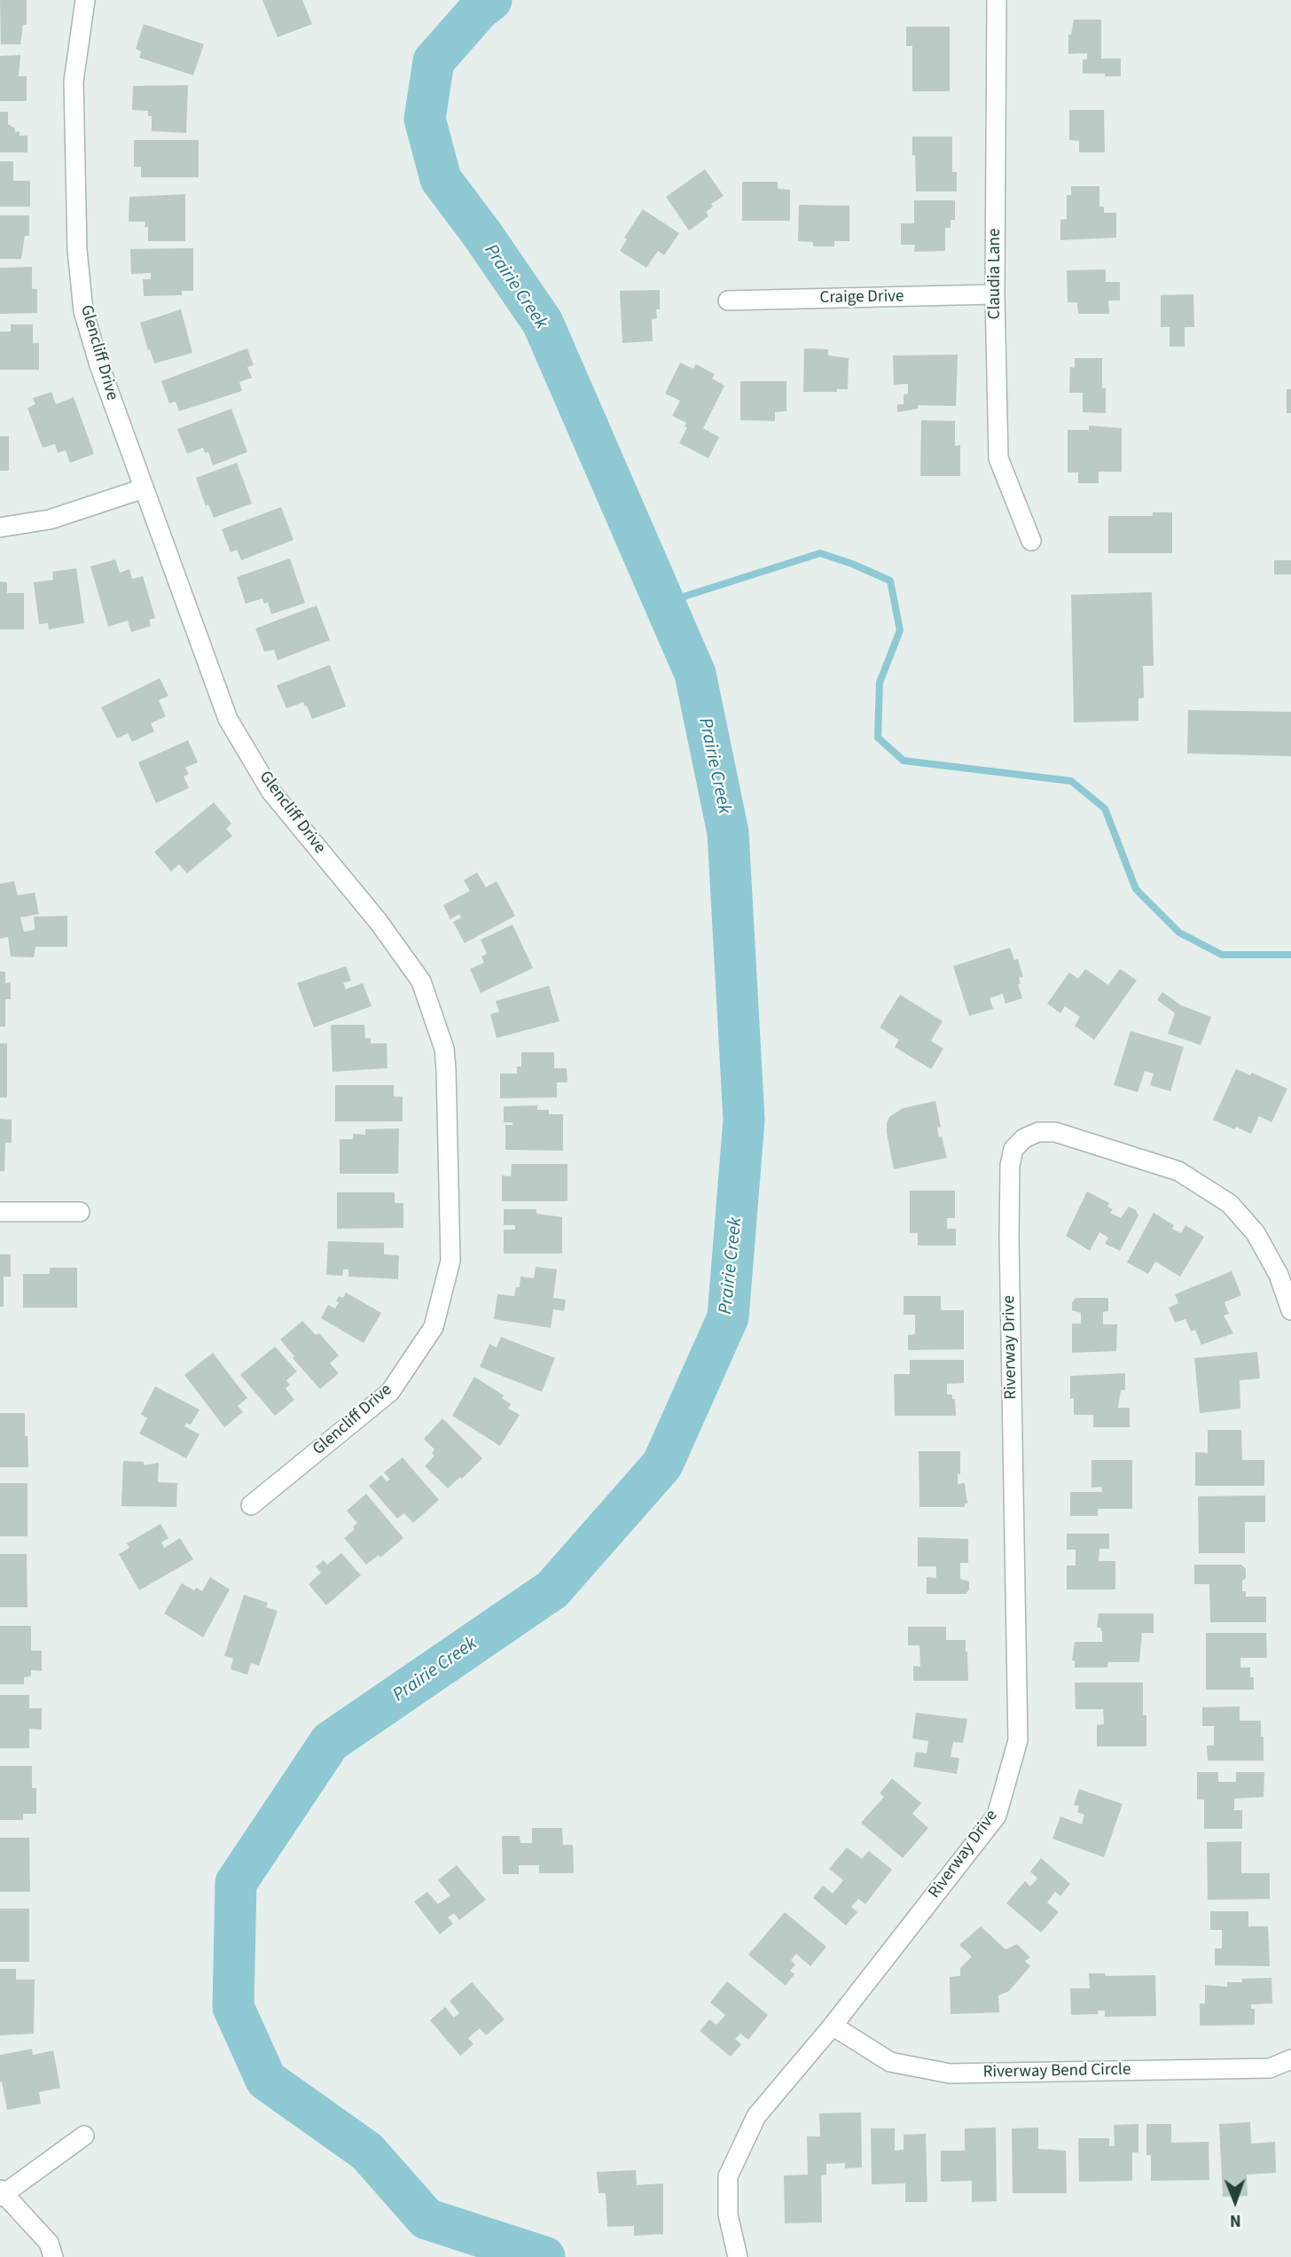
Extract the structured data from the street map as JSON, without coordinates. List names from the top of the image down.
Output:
{
  "streets": {
    "street": [
      "Claudia Lane",
      "Craige Drive",
      "Glencliff Drive",
      "Riverway Drive",
      "Riverway Bend Circle"
    ]
  },
  "crossings": [
    ["Claudia Lane", "Craige Drive"],
    ["Riverway Drive", "Riverway Bend Circle"]
  ],
  "water": ["Prairie Creek"],
  "north": "bottom"
}
